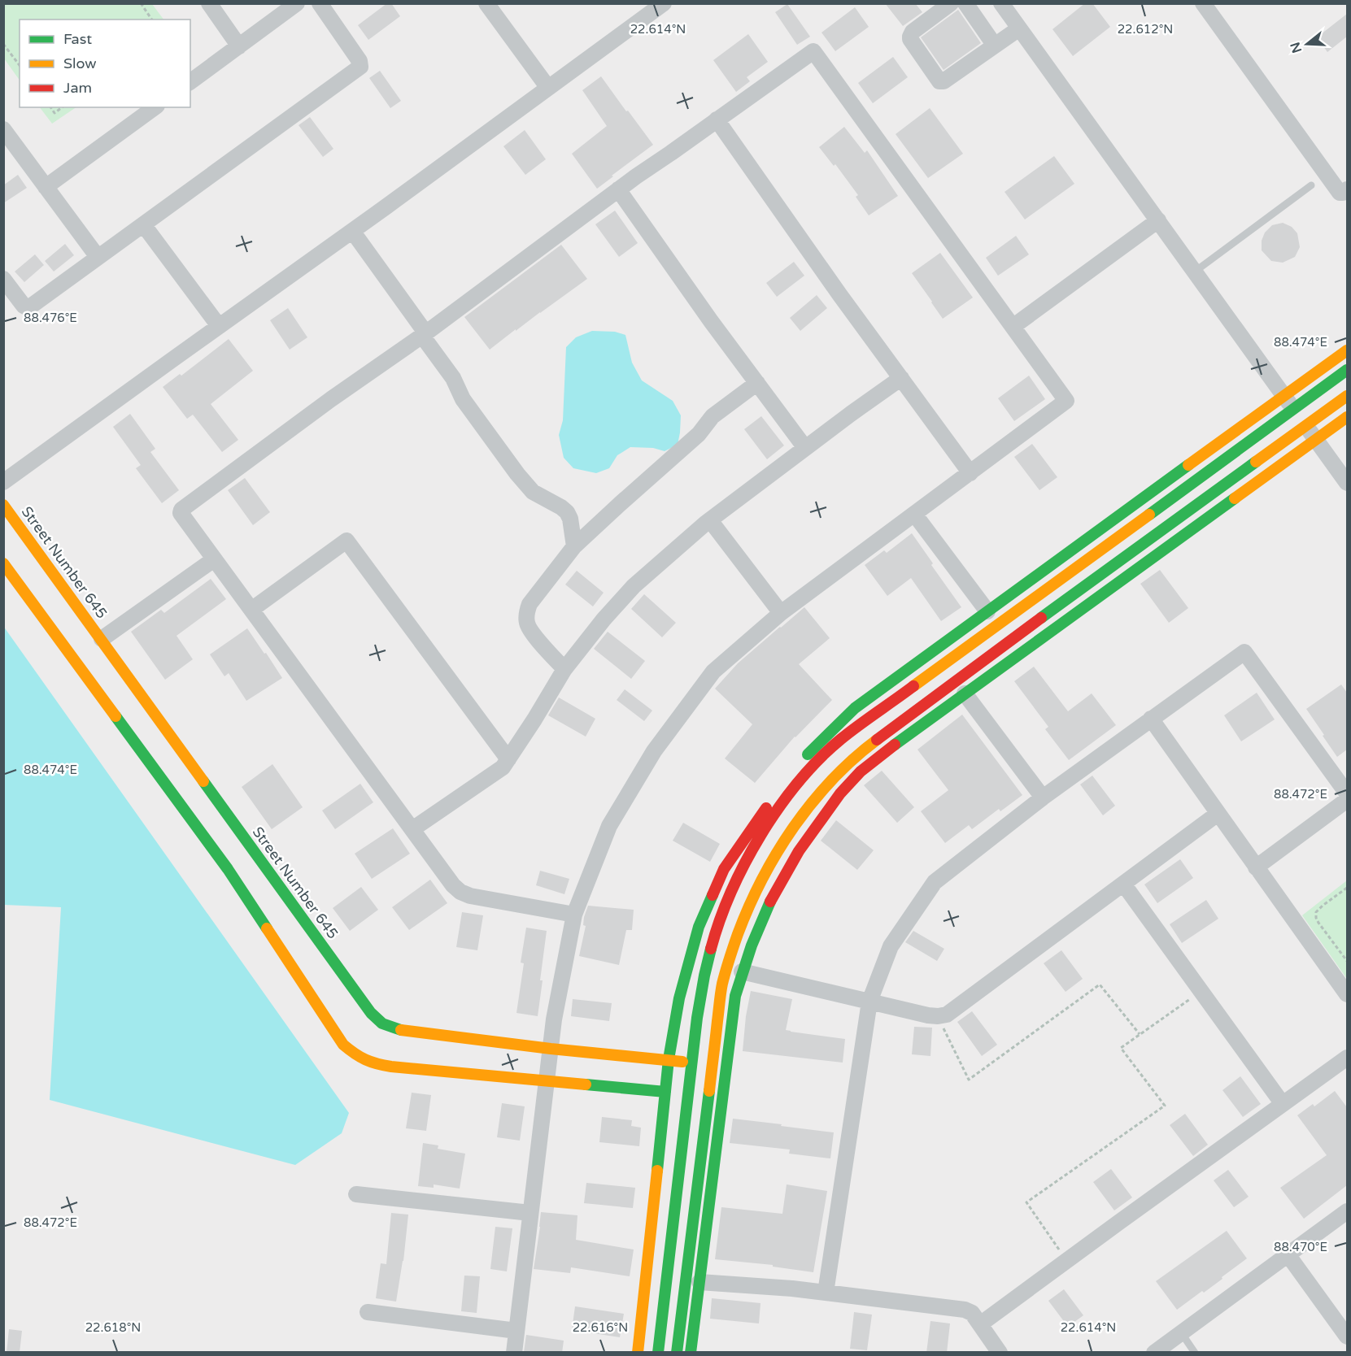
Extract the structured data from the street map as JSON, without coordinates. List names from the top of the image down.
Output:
{
  "streets": {
    "street": ["Street Number 645"]
  },
  "legend": ["Fast", "Slow", "Jam"],
  "north": "left",
  "coordinates": [
    "22.614°N",
    "22.612°N",
    "88.476°E",
    "88.474°E",
    "88.472°E",
    "88.470°E",
    "22.618°N",
    "22.616°N"
  ]
}
